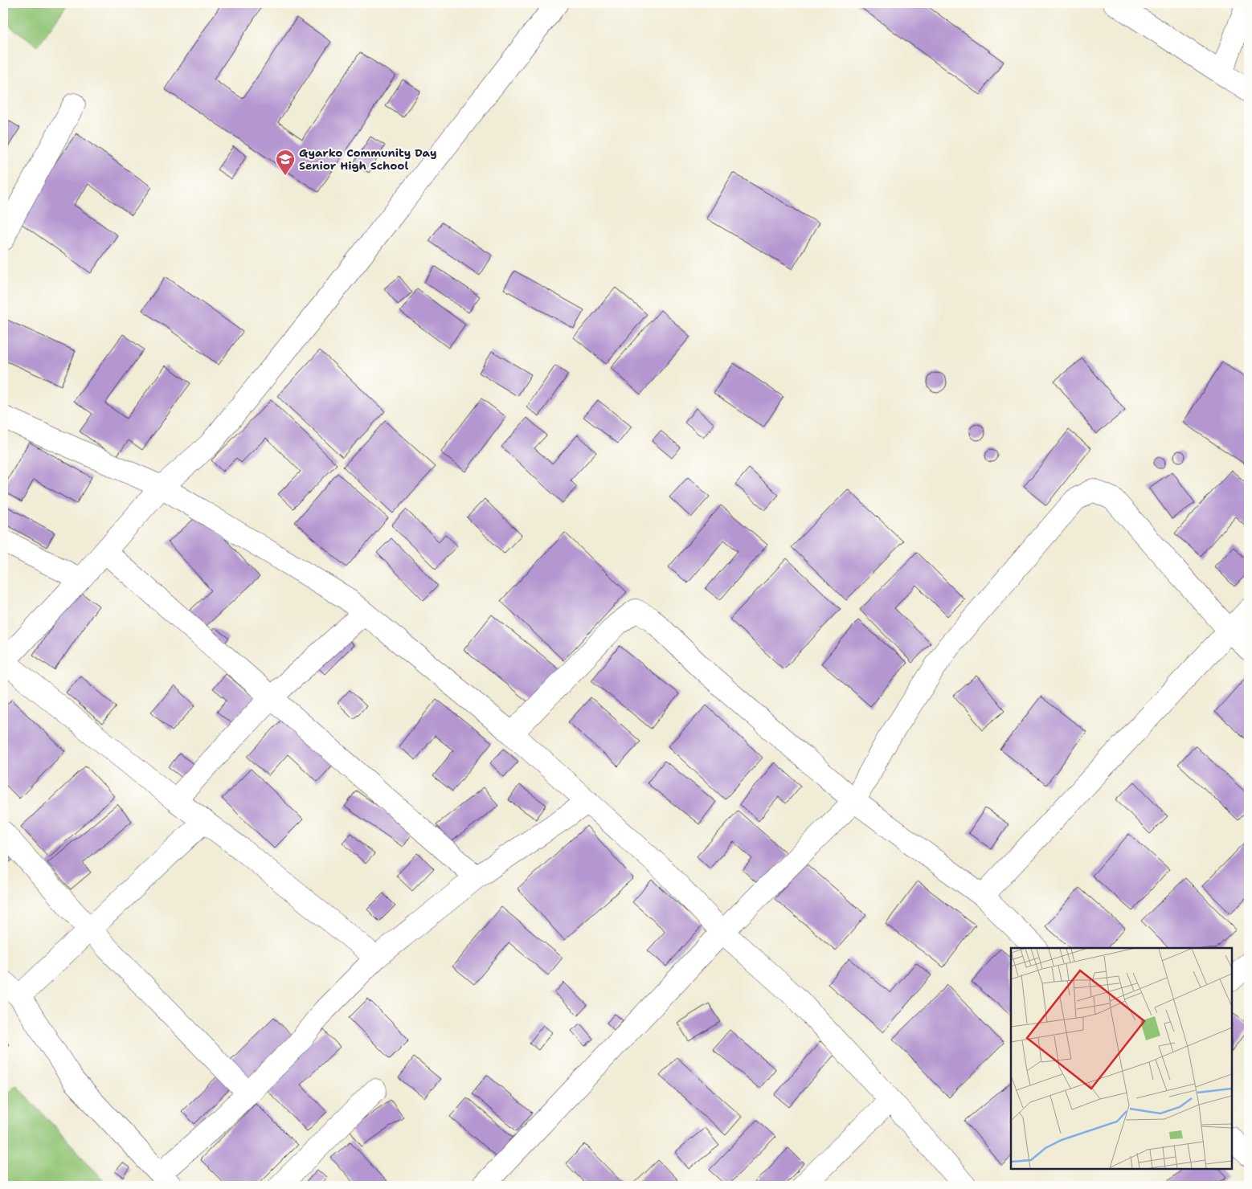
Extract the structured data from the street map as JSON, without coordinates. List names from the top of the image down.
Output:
{
  "places": {
    "school or university": ["Gyarko Community Day Senior High School"]
  }
}
